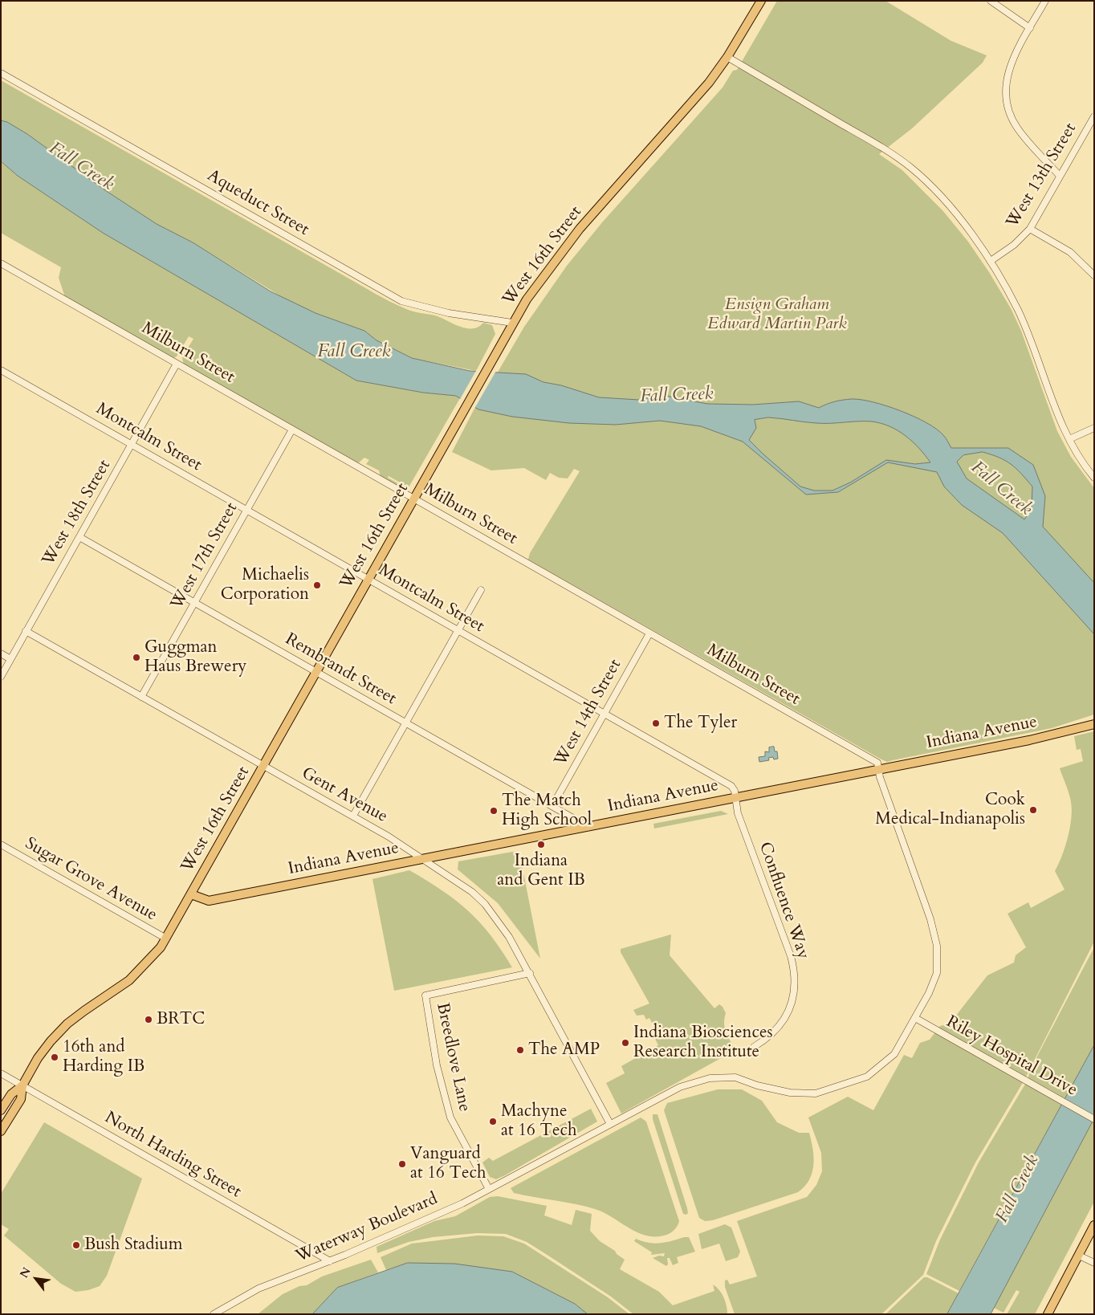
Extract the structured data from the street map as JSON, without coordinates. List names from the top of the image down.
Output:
{
  "streets": {
    "main road": ["West 16th Street", "Indiana Avenue"],
    "street": [
      "West 13th Street",
      "Aqueduct Street",
      "Milburn Street",
      "Montcalm Street",
      "West 18th Street",
      "West 17th Street",
      "Rembrandt Street",
      "West 14th Street",
      "Gent Avenue",
      "Sugar Grove Avenue",
      "Confluence Way",
      "Riley Hospital Drive",
      "Breedlove Lane",
      "North Harding Street",
      "Waterway Boulevard"
    ]
  },
  "crossings": [
    ["Aqueduct Street", "West 16th Street"],
    ["West 16th Street", "Milburn Street"],
    ["West 16th Street", "Montcalm Street"],
    ["West 16th Street", "Rembrandt Street"],
    ["West 16th Street", "Indiana Avenue"],
    ["West 16th Street", "Gent Avenue"],
    ["West 16th Street", "Sugar Grove Avenue"],
    ["West 16th Street", "North Harding Street"],
    ["Milburn Street", "West 18th Street"],
    ["Milburn Street", "West 17th Street"],
    ["Milburn Street", "West 14th Street"],
    ["Milburn Street", "Indiana Avenue"],
    ["Milburn Street", "Waterway Boulevard"],
    ["Montcalm Street", "West 18th Street"],
    ["Montcalm Street", "West 17th Street"],
    ["Montcalm Street", "West 14th Street"],
    ["Montcalm Street", "Indiana Avenue"],
    ["Montcalm Street", "Confluence Way"],
    ["West 18th Street", "Rembrandt Street"],
    ["West 18th Street", "Gent Avenue"],
    ["West 17th Street", "Rembrandt Street"],
    ["West 17th Street", "Gent Avenue"],
    ["Rembrandt Street", "West 14th Street"],
    ["Rembrandt Street", "Indiana Avenue"],
    ["Indiana Avenue", "Gent Avenue"],
    ["Indiana Avenue", "Confluence Way"],
    ["Indiana Avenue", "Waterway Boulevard"],
    ["Gent Avenue", "Breedlove Lane"],
    ["Gent Avenue", "Waterway Boulevard"],
    ["Riley Hospital Drive", "Waterway Boulevard"],
    ["Breedlove Lane", "Waterway Boulevard"],
    ["North Harding Street", "Waterway Boulevard"]
  ],
  "water": ["Fall Creek"],
  "parks": ["Ensign Graham Edward Martin Park"],
  "places": [
    "Michaelis Corporation",
    "Guggman Haus Brewery",
    "The Tyler",
    "Cook Medical-Indianapolis",
    "The Match High School",
    "Indiana and Gent IB",
    "BRTC",
    "Indiana Biosciences Research Institute",
    "The AMP",
    "16th and Harding IB",
    "Machyne at 16 Tech",
    "Vanguard at 16 Tech",
    "Bush Stadium"
  ],
  "north": "top left"
}
